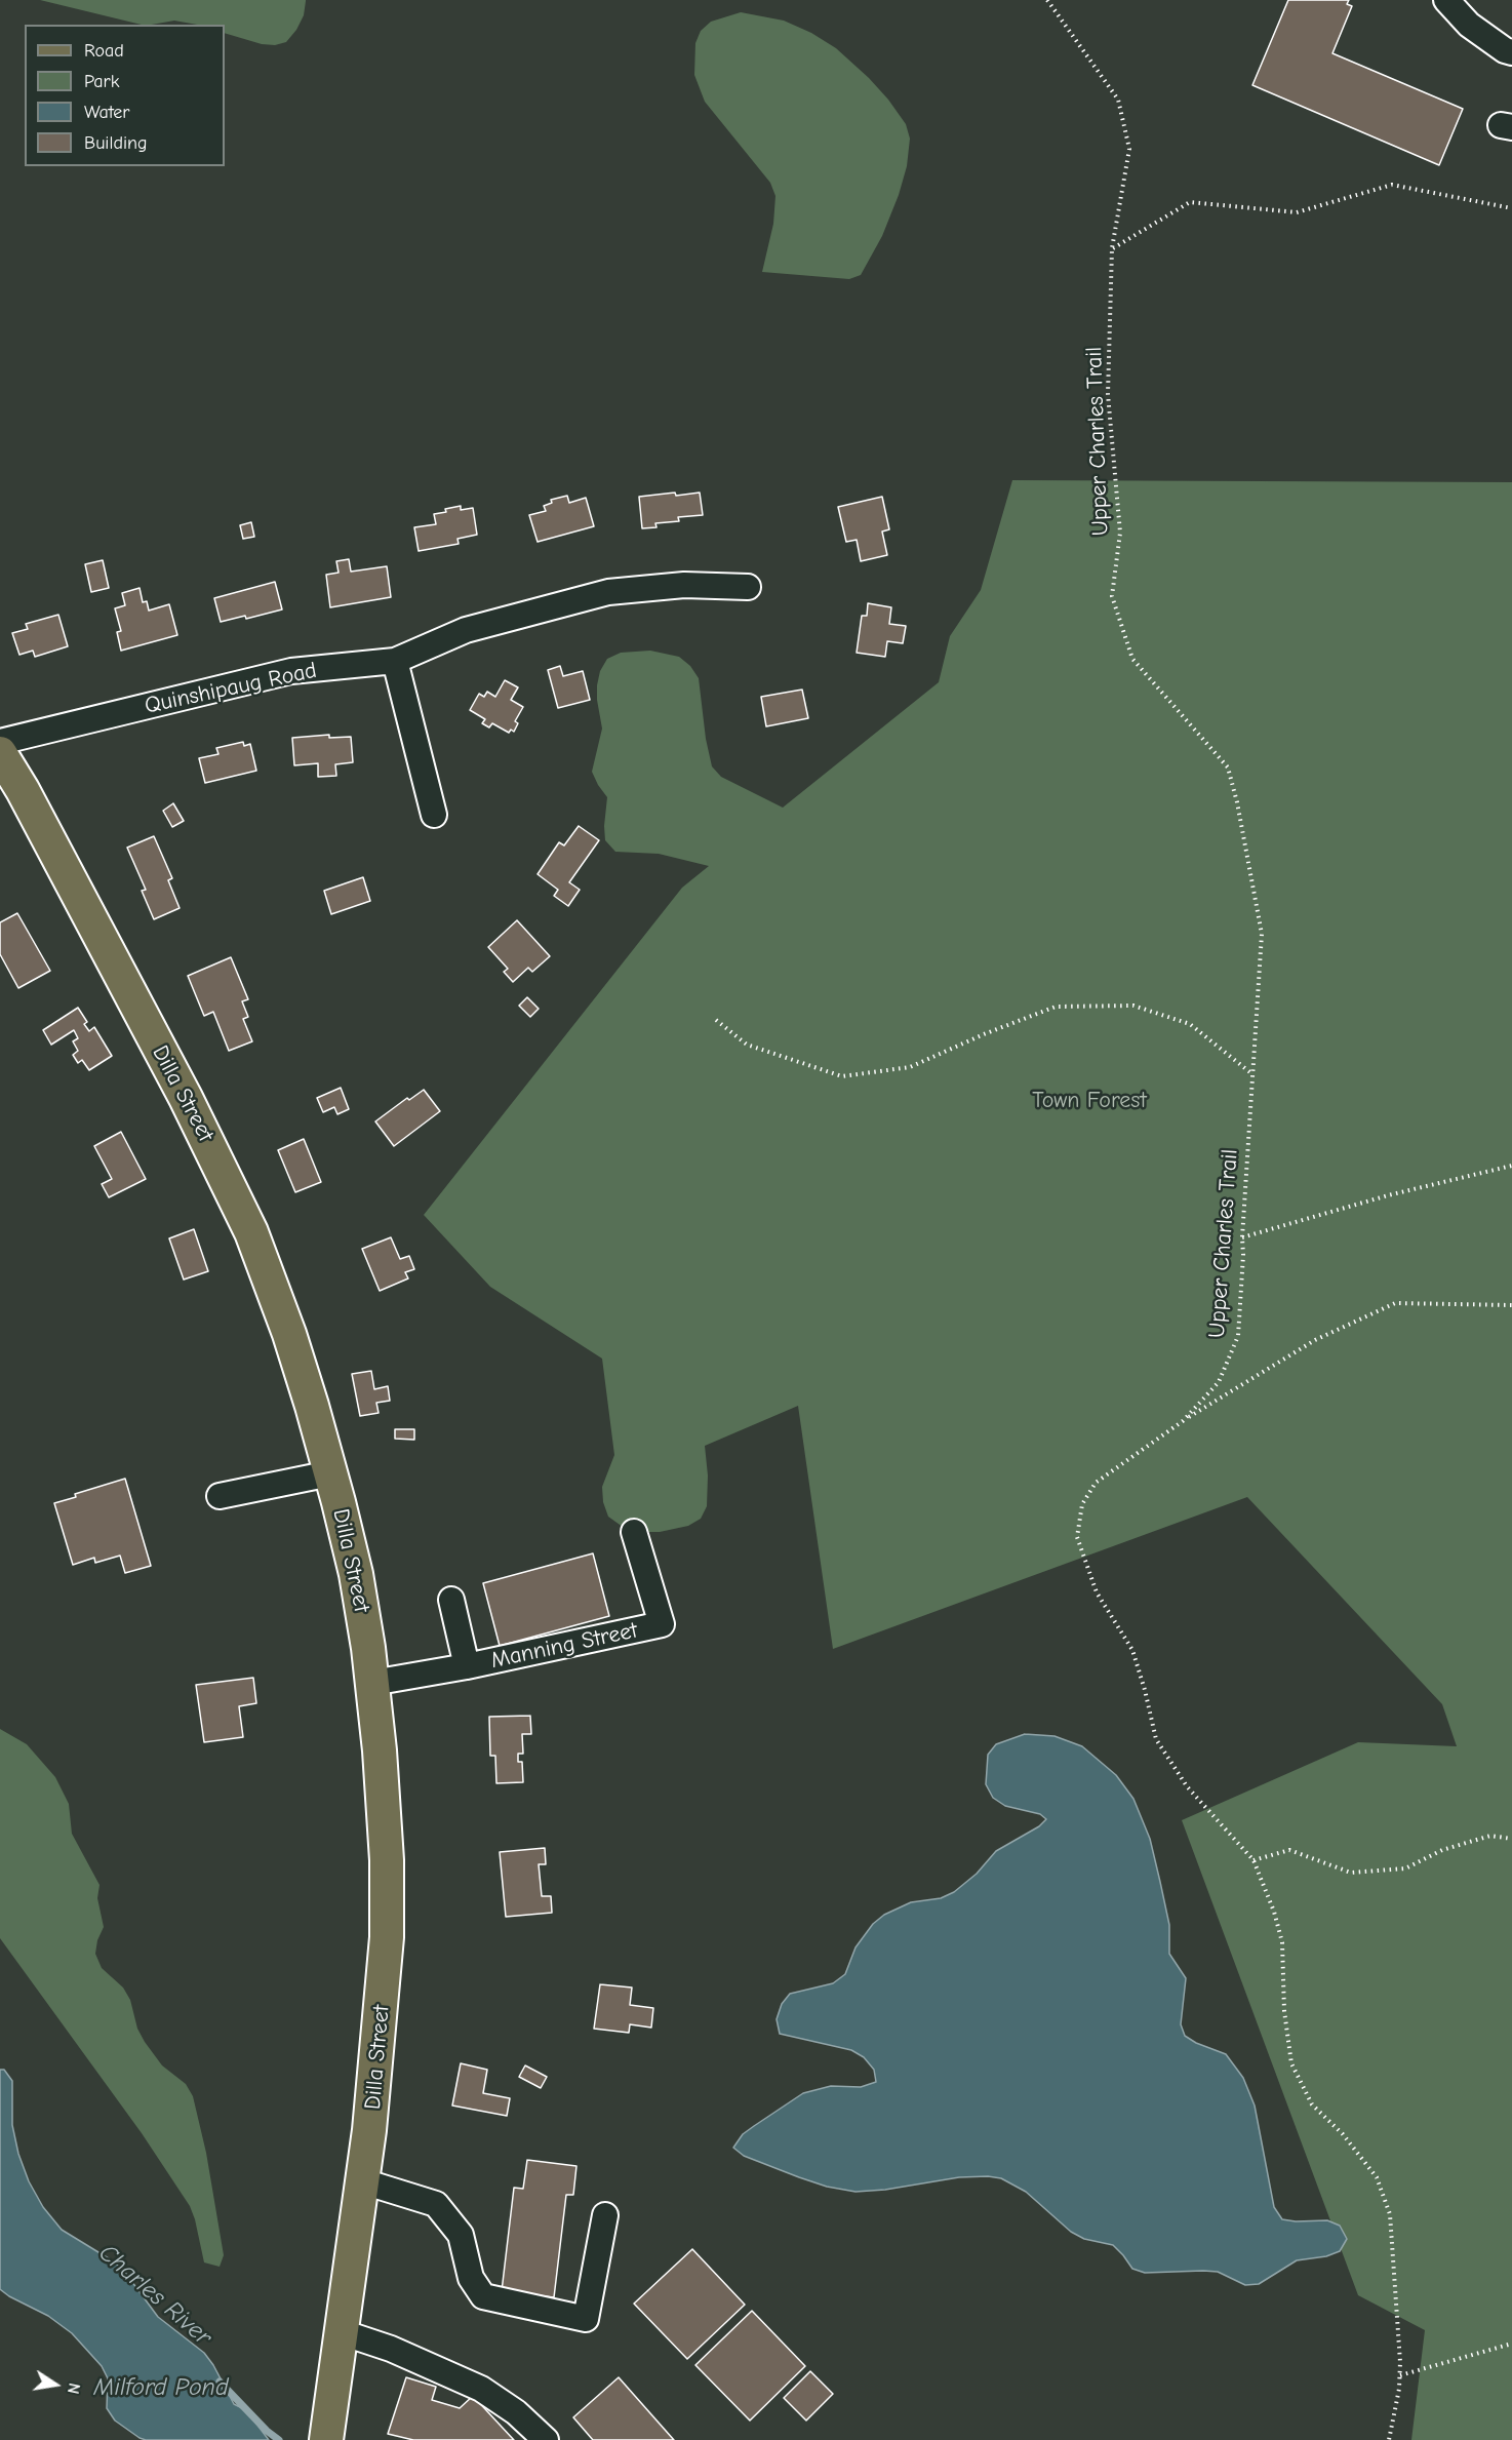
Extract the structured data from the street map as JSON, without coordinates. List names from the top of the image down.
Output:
{
  "streets": {
    "main road": ["Dilla Street"],
    "street": ["Quinshipaug Road", "Manning Street"],
    "path": ["Upper Charles Trail"]
  },
  "crossings": [
    ["Dilla Street", "Manning Street"]
  ],
  "water": ["Charles River", "Milford Pond"],
  "parks": ["Town Forest"],
  "legend": [
    "Road",
    "Park",
    "Water",
    "Building"
  ],
  "north": "right"
}
